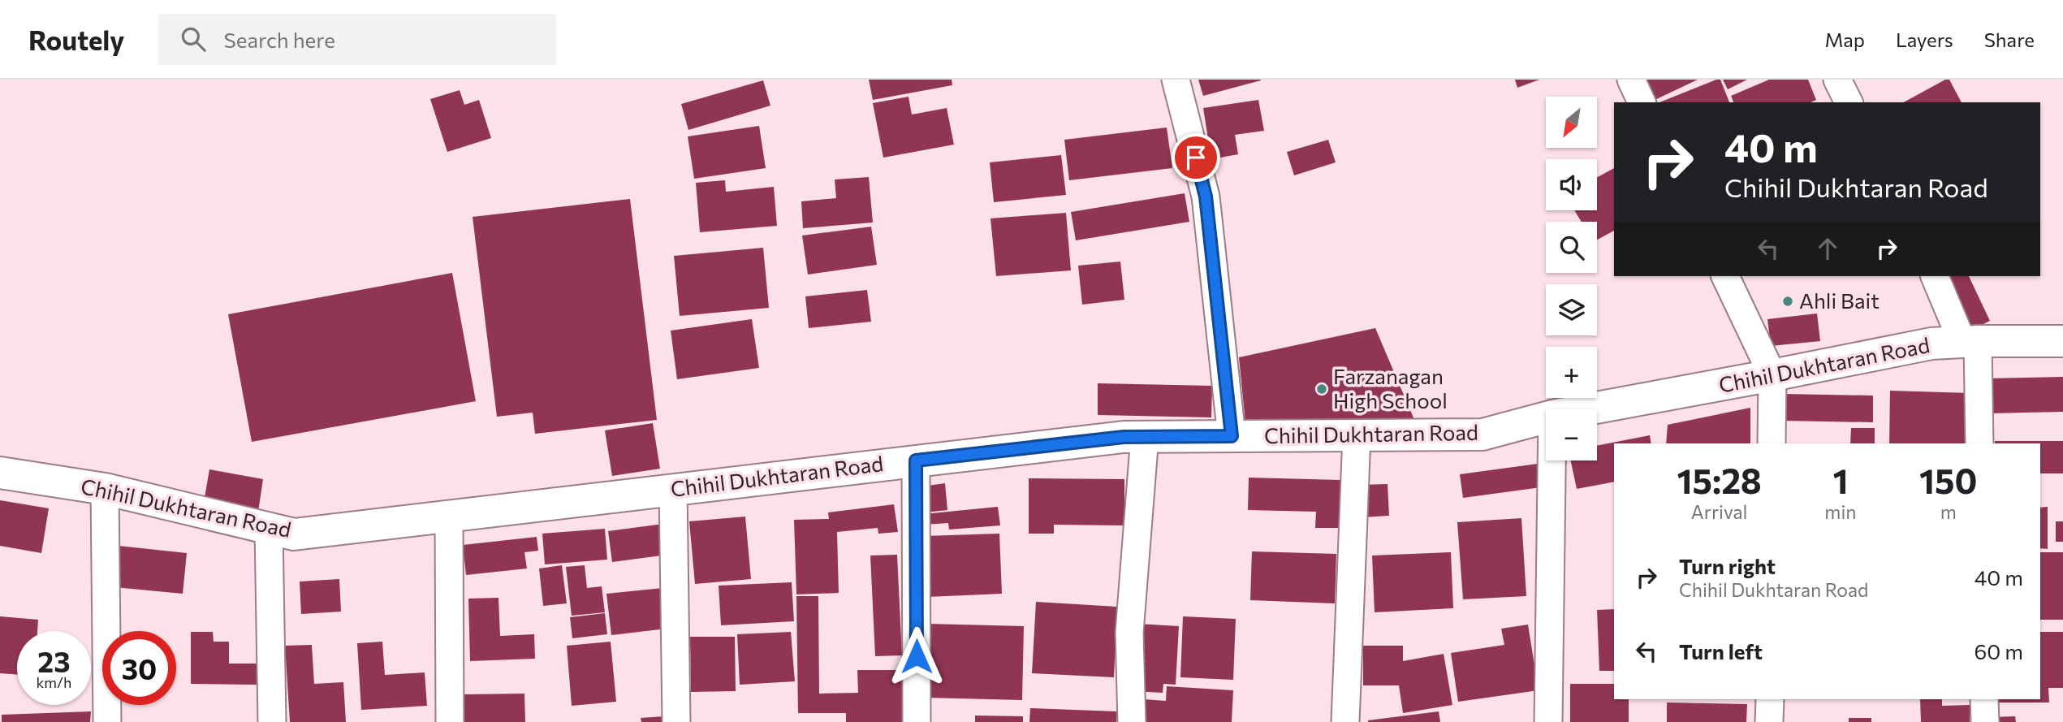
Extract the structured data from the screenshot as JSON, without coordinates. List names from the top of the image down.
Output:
{
  "streets": {
    "street": ["Chihil Dukhtaran Road"]
  },
  "places": ["Ahli Bait", "Farzanagan High School"],
  "north": "bottom left",
  "page": {
    "header": "Routely",
    "search": "Search here",
    "nav": ["Map", "Layers", "Share"],
    "map_buttons": ["+", "−"],
    "turn": ["40 m", "Chihil Dukhtaran Road"],
    "eta": [
      "15:28",
      "Arrival",
      "1",
      "min",
      "150",
      "m"
    ],
    "list": [
      {
        "name": "Turn right",
        "note": "Chihil Dukhtaran Road",
        "value": "40 m"
      },
      {
        "name": "Turn left",
        "value": "60 m"
      }
    ],
    "speed": "23 km/h",
    "limit": "30"
  }
}
